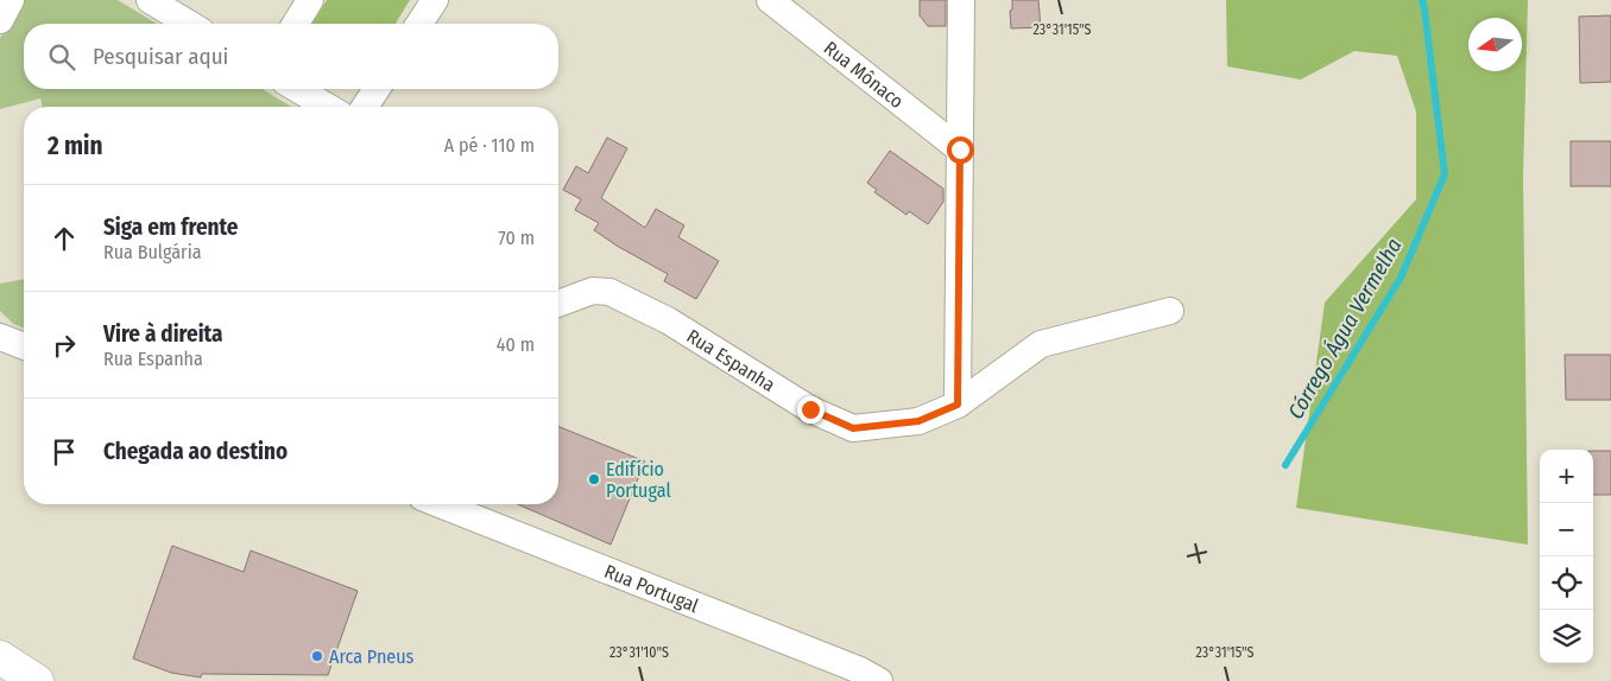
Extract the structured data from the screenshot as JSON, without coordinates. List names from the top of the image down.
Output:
{
  "streets": {
    "street": ["Rua Mônaco", "Rua Espanha", "Rua Portugal"]
  },
  "water": ["Córrego Água Vermelha"],
  "places": ["Edifício Portugal", "Arca Pneus"],
  "north": "left",
  "page": {
    "search": "Pesquisar aqui",
    "heading": ["2 min", "A pé · 110 m"],
    "list": [
      ["Siga em frente", "Rua Bulgária", "70 m"],
      ["Vire à direita", "Rua Espanha", "40 m"],
      "Chegada ao destino"
    ],
    "map_buttons": ["+", "−"]
  },
  "coordinates": ["23°31'15\"S", "23°31'10\"S"]
}
